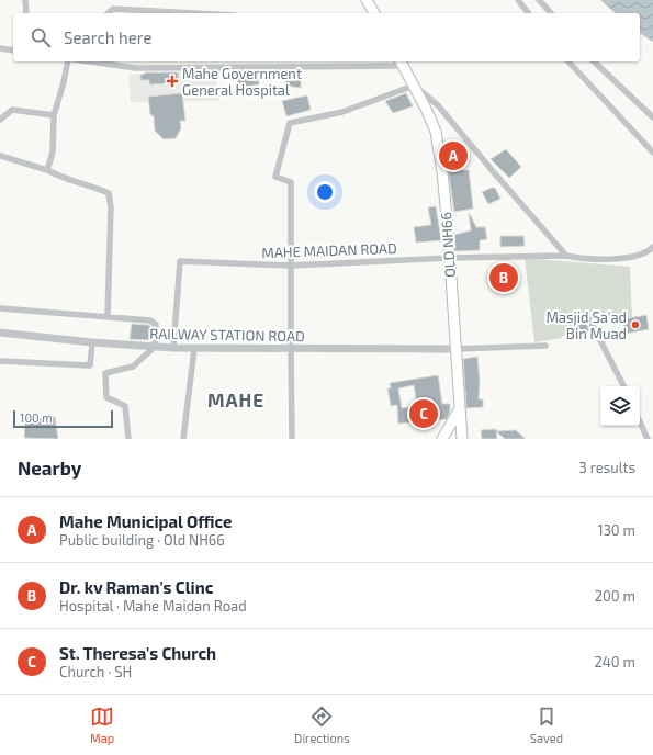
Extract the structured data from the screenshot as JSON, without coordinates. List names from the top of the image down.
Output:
{
  "streets": {
    "main road": ["OLD NH66"],
    "street": ["MAHE MAIDAN ROAD", "RAILWAY STATION ROAD"]
  },
  "crossings": [
    ["OLD NH66", "MAHE MAIDAN ROAD"],
    ["OLD NH66", "RAILWAY STATION ROAD"],
    ["MAHE MAIDAN ROAD", "RAILWAY STATION ROAD"]
  ],
  "districts": ["MAHE"],
  "places": {
    "health": ["Mahe Government General Hospital"],
    "other": ["Masjid Sa'ad Bin Muad"]
  },
  "scale_bar": "100 m",
  "page": {
    "search": "Search here",
    "pins": ["A", "B", "C"],
    "scale": "100 m",
    "heading": ["Nearby", "3 results"],
    "list": [
      {
        "mark": "A",
        "name": "Mahe Municipal Office",
        "note": "Public building · Old NH66",
        "value": "130 m"
      },
      {
        "mark": "B",
        "name": "Dr. kv Raman's Clinc",
        "note": "Hospital · Mahe Maidan Road",
        "value": "200 m"
      },
      {
        "mark": "C",
        "name": "St. Theresa's Church",
        "note": "Church · SH",
        "value": "240 m"
      }
    ],
    "nav": ["Map", "Directions", "Saved"]
  }
}
